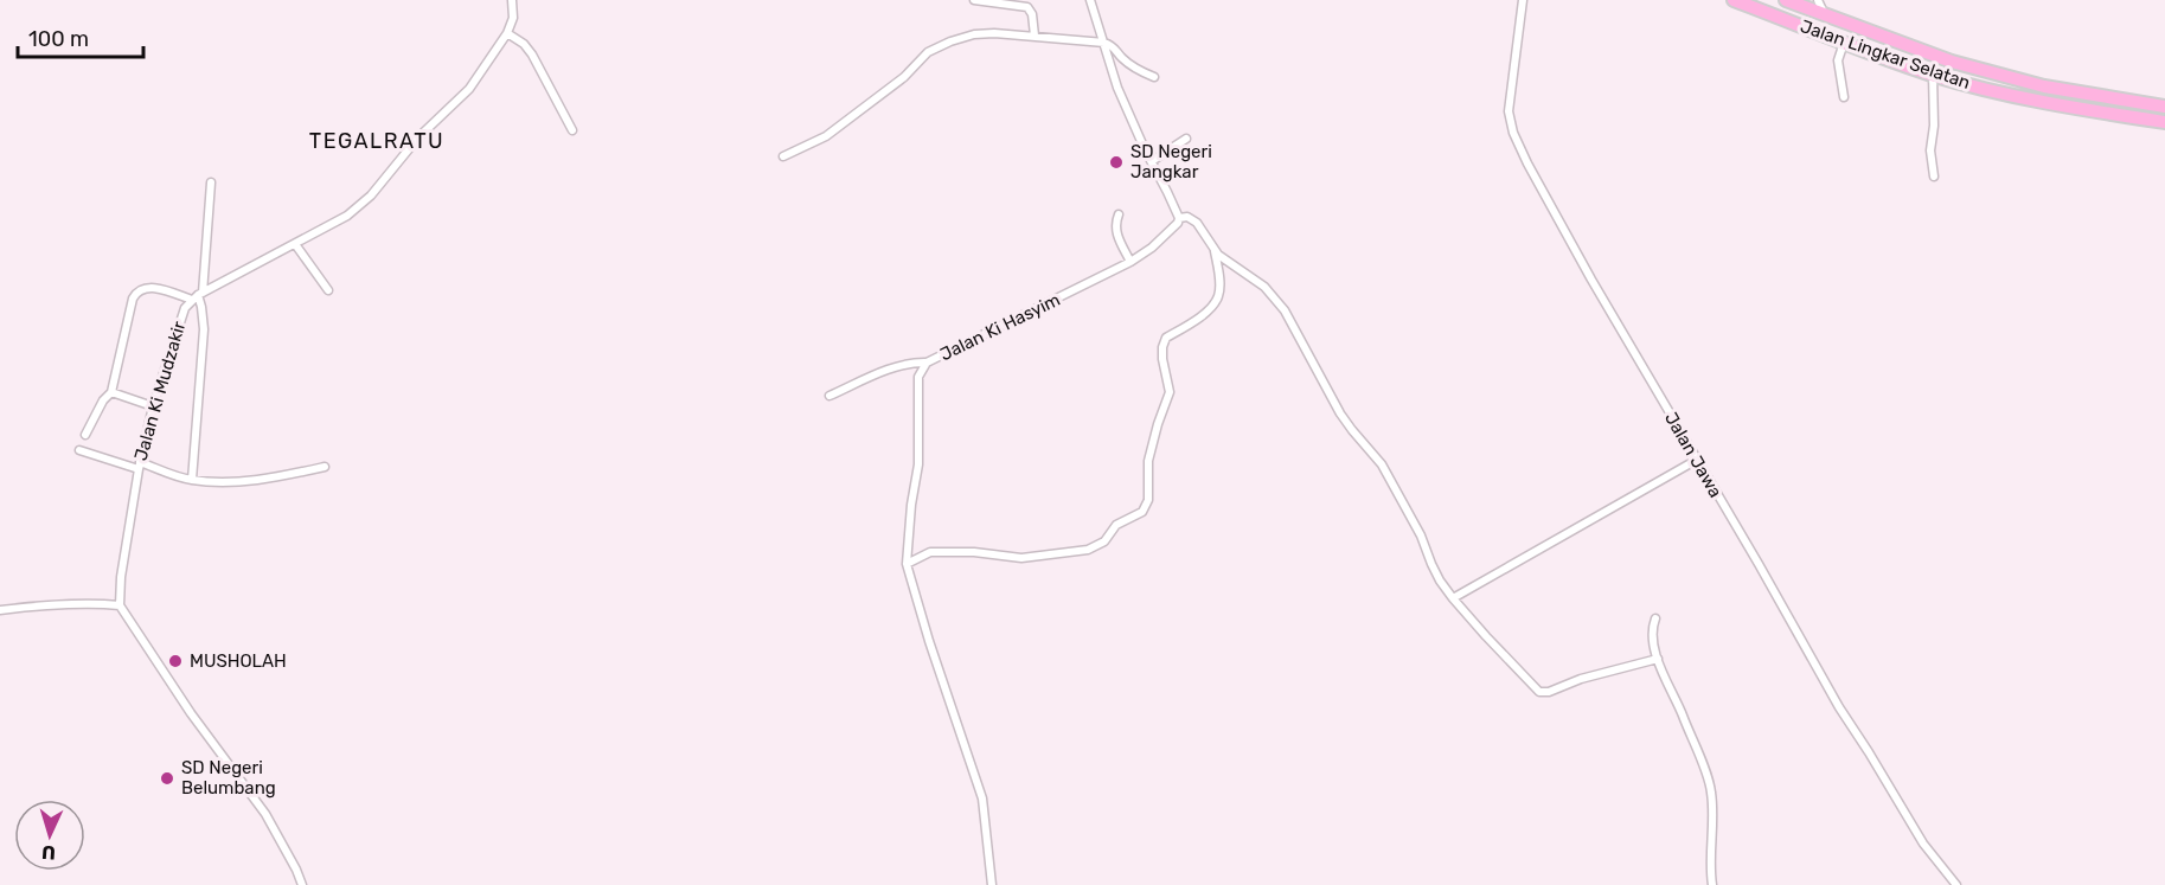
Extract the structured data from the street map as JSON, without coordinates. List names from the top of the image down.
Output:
{
  "streets": {
    "highway": ["Jalan Lingkar Selatan"],
    "street": ["Jalan Ki Hasyim", "Jalan Ki Mudzakir", "Jalan Jawa"]
  },
  "districts": ["TEGALRATU"],
  "places": ["SD Negeri Jangkar", "MUSHOLAH", "SD Negeri Belumbang"],
  "scale_bar": "100 m",
  "north": "bottom"
}
